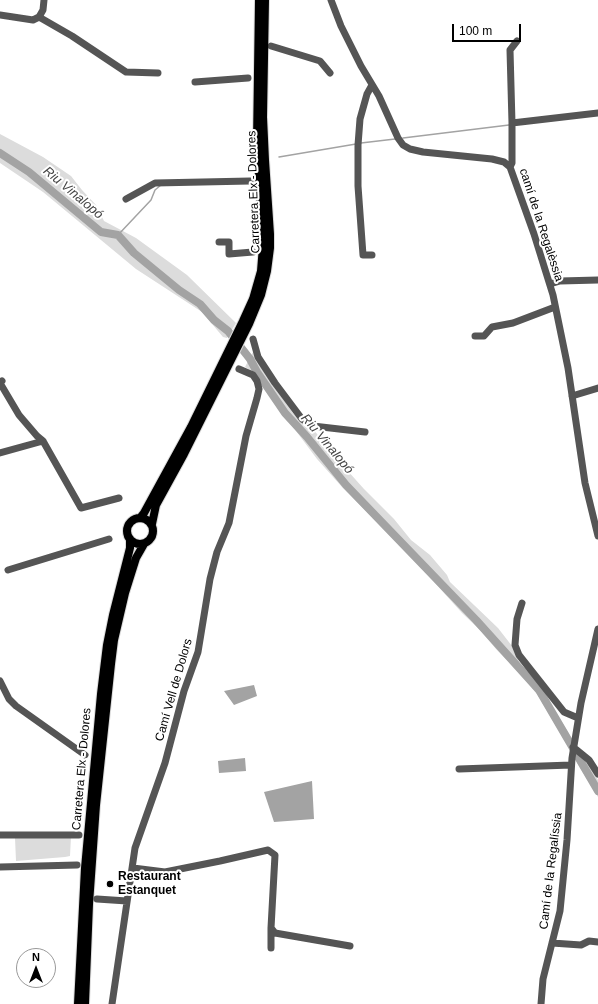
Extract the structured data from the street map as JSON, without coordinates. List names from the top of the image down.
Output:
{
  "streets": {
    "main road": ["Carretera Elx - Dolores"],
    "street": ["camí de la Regalèssia", "Camí Vell de Dolors", "Camí de la Regalíssia"]
  },
  "water": ["Riu Vinalopó"],
  "places": ["Restaurant Estanquet"],
  "scale_bar": "100 m",
  "north": "top"
}
